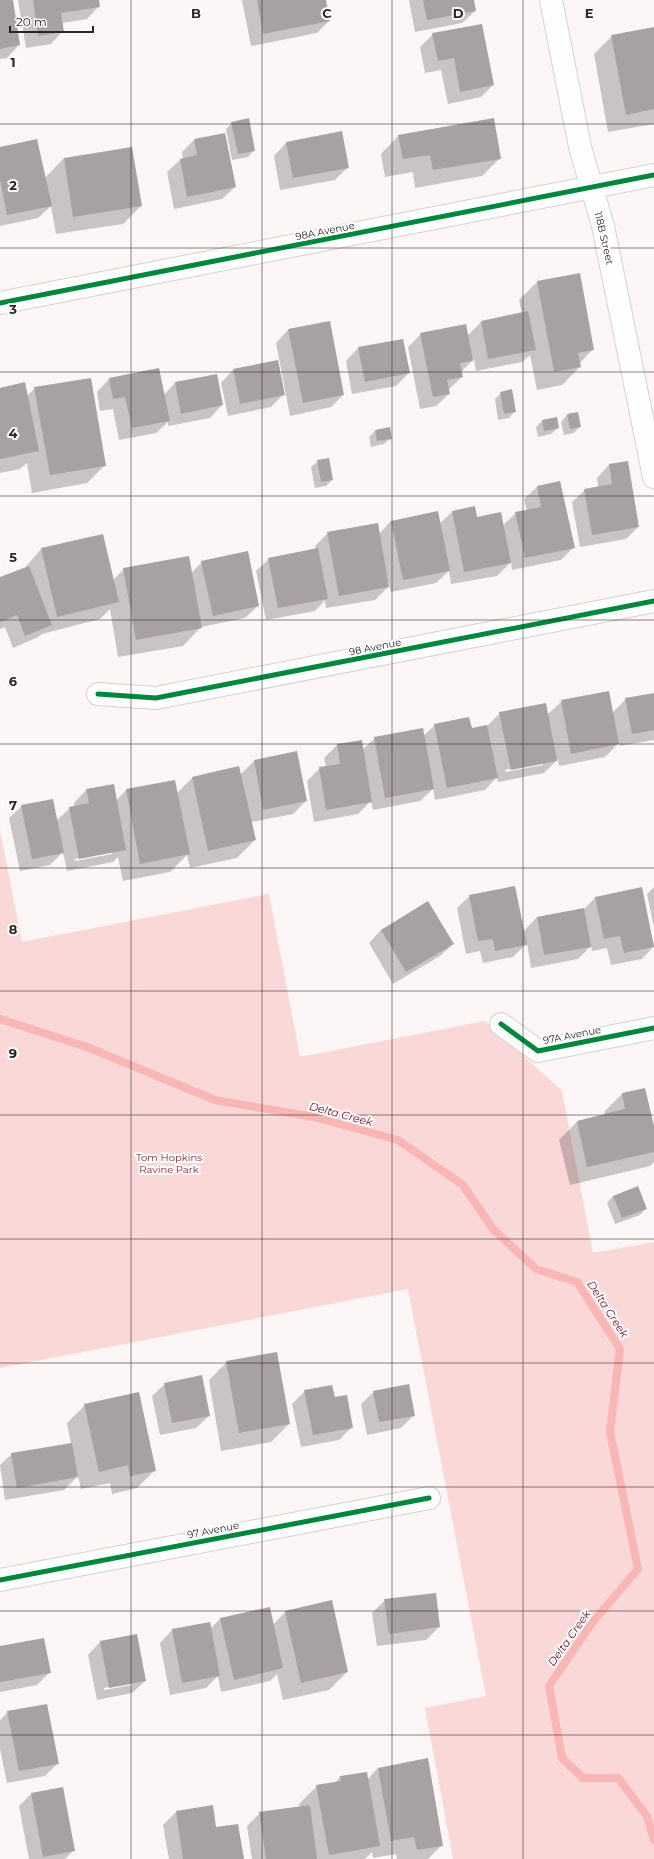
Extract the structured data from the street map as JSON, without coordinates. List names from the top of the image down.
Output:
{
  "streets": {
    "street": [
      "98A Avenue",
      "118B Street",
      "98 Avenue",
      "97A Avenue",
      "97 Avenue"
    ]
  },
  "crossings": [
    ["98A Avenue", "118B Street"]
  ],
  "water": ["Delta Creek"],
  "parks": ["Tom Hopkins Ravine Park"],
  "scale_bar": "20 m",
  "grid": {
    "columns": [
      "B",
      "C",
      "D",
      "E"
    ],
    "rows": [
      "1",
      "2",
      "3",
      "4",
      "5",
      "6",
      "7",
      "8",
      "9"
    ]
  }
}
